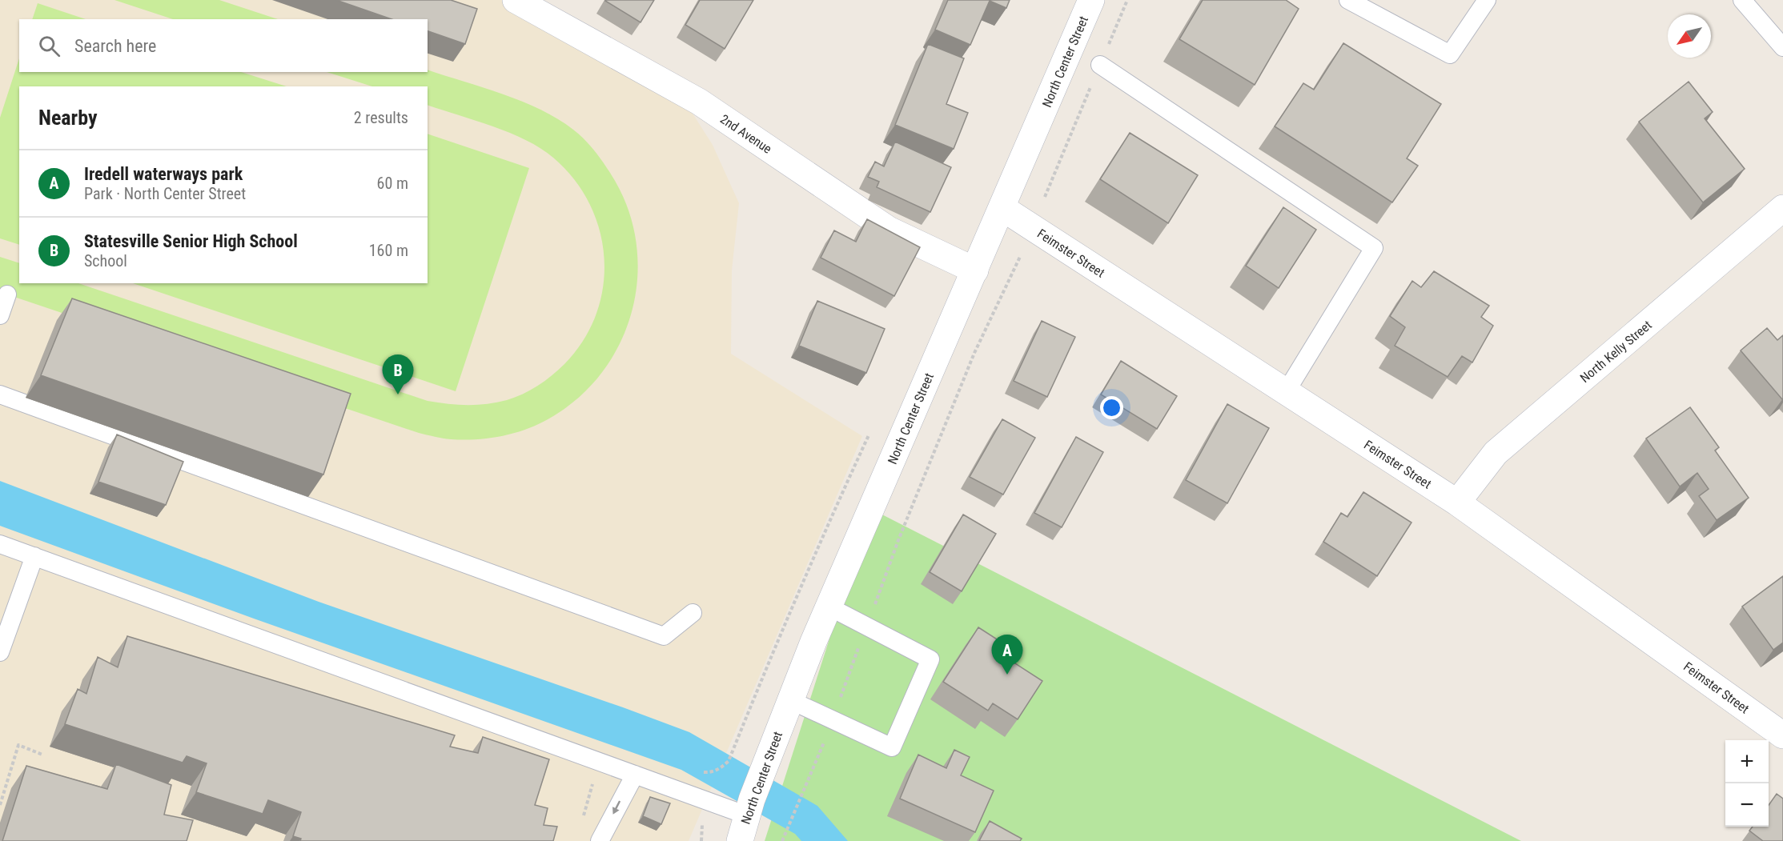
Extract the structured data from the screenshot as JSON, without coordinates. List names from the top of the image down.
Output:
{
  "streets": {
    "street": [
      "North Center Street",
      "2nd Avenue",
      "Feimster Street",
      "North Kelly Street"
    ]
  },
  "crossings": [
    ["North Center Street", "2nd Avenue"],
    ["North Center Street", "Feimster Street"],
    ["Feimster Street", "North Kelly Street"]
  ],
  "north": "bottom left",
  "page": {
    "search": "Search here",
    "heading": ["Nearby", "2 results"],
    "list": [
      {
        "mark": "A",
        "name": "Iredell waterways park",
        "note": "Park · North Center Street",
        "value": "60 m"
      },
      {
        "mark": "B",
        "name": "Statesville Senior High School",
        "note": "School",
        "value": "160 m"
      }
    ],
    "pins": ["B", "A"],
    "map_buttons": ["+", "−"]
  }
}
